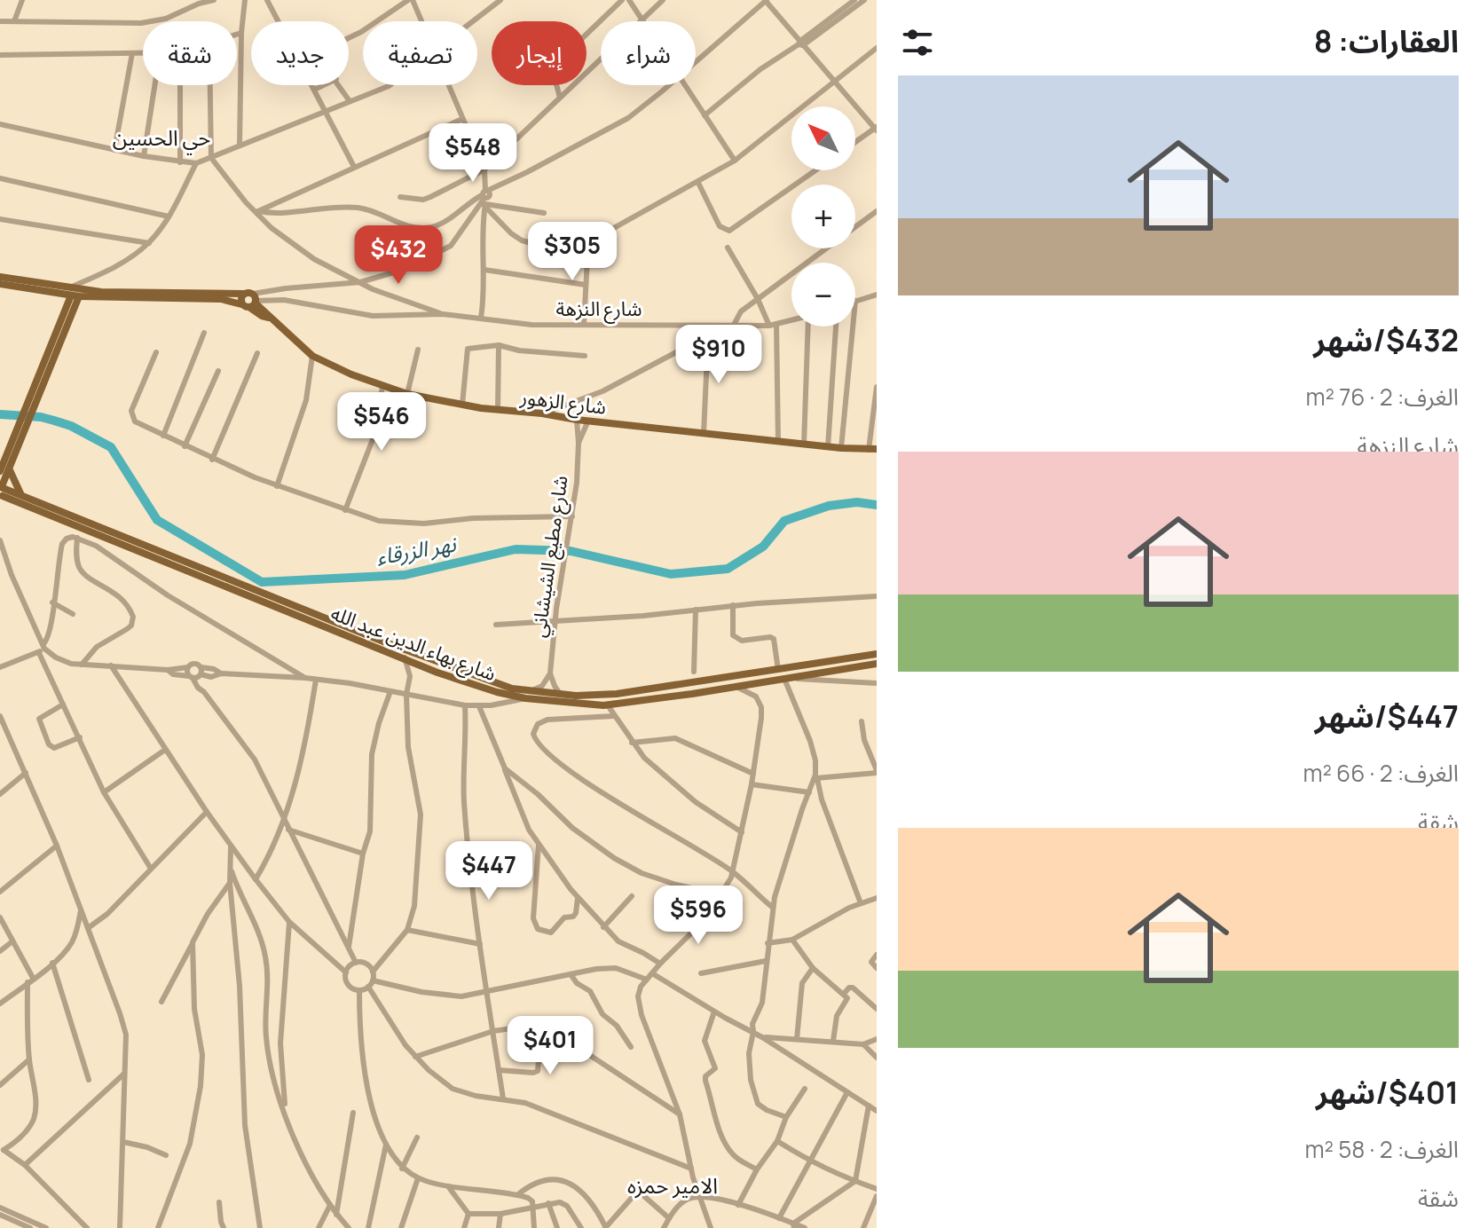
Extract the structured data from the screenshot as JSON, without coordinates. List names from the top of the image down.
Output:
{
  "streets": {
    "main road": ["شارع الزهور", "شارع بهاء الدين عبد الله"],
    "street": ["شارع النزهة", "شارع مطيع الشيشاني"]
  },
  "crossings": [
    ["شارع النزهة", "شارع الزهور"],
    ["شارع الزهور", "شارع مطيع الشيشاني"]
  ],
  "districts": ["حي الحسين", "الامير حمزه"],
  "water": ["نهر الزرقاء"],
  "north": "top left",
  "page": {
    "heading": "العقارات: 8",
    "chip": [
      "شراء",
      "إيجار",
      "تصفية",
      "جديد",
      "شقة"
    ],
    "list": [
      {
        "name": "$432/شهر",
        "note": "الغرف: 2 · 76 m² · شارع النزهة"
      },
      {
        "name": "$447/شهر",
        "note": "الغرف: 2 · 66 m² · شقة"
      },
      {
        "name": "$401/شهر",
        "note": "الغرف: 2 · 58 m² · شقة"
      }
    ],
    "map_buttons": ["+", "−"],
    "price": [
      "$548",
      "$305",
      "$432",
      "$910",
      "$546",
      "$447",
      "$596",
      "$401"
    ]
  }
}
